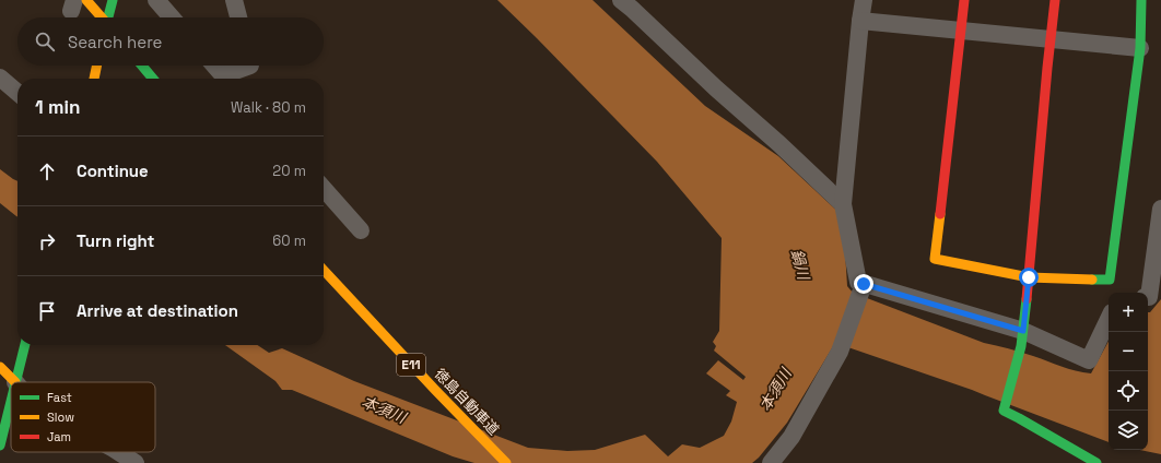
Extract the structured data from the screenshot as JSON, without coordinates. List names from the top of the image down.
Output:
{
  "streets": {
    "main road": ["E11", "徳島自動車道"]
  },
  "water": ["鍋川", "本須川"],
  "legend": ["Fast", "Slow", "Jam"],
  "page": {
    "search": "Search here",
    "heading": ["1 min", "Walk · 80 m"],
    "list": [
      ["Continue", "20 m"],
      ["Turn right", "60 m"],
      "Arrive at destination"
    ],
    "map_buttons": ["+", "−"]
  }
}
